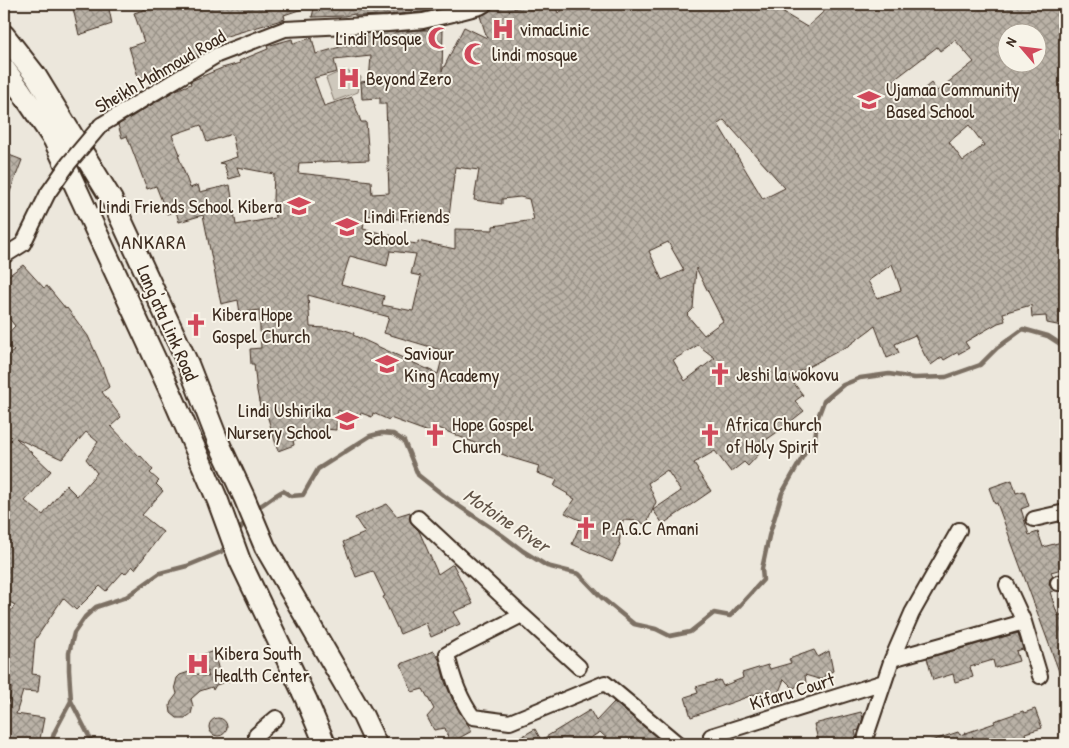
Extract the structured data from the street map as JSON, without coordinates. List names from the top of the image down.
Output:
{
  "streets": {
    "main road": ["Lang'ata Link Road"],
    "street": ["Sheikh Mahmoud Road", "Kifaru Court"]
  },
  "districts": ["ANKARA"],
  "water": ["Motoine River"],
  "places": {
    "hospital": ["vimaclinic", "Beyond Zero", "Kibera South Health Center"],
    "mosque": ["Lindi Mosque", "lindi mosque"],
    "school or university": [
      "Ujamaa Community Based School",
      "Lindi Friends School Kibera",
      "Lindi Friends School",
      "Saviour King Academy",
      "Lindi Ushirika Nursery School"
    ],
    "church": [
      "Kibera Hope Gospel Church",
      "Jeshi la wokovu",
      "Hope Gospel Church",
      "Africa Church of Holy Spirit",
      "P.A.G.C Amani"
    ]
  },
  "north": "top left"
}
